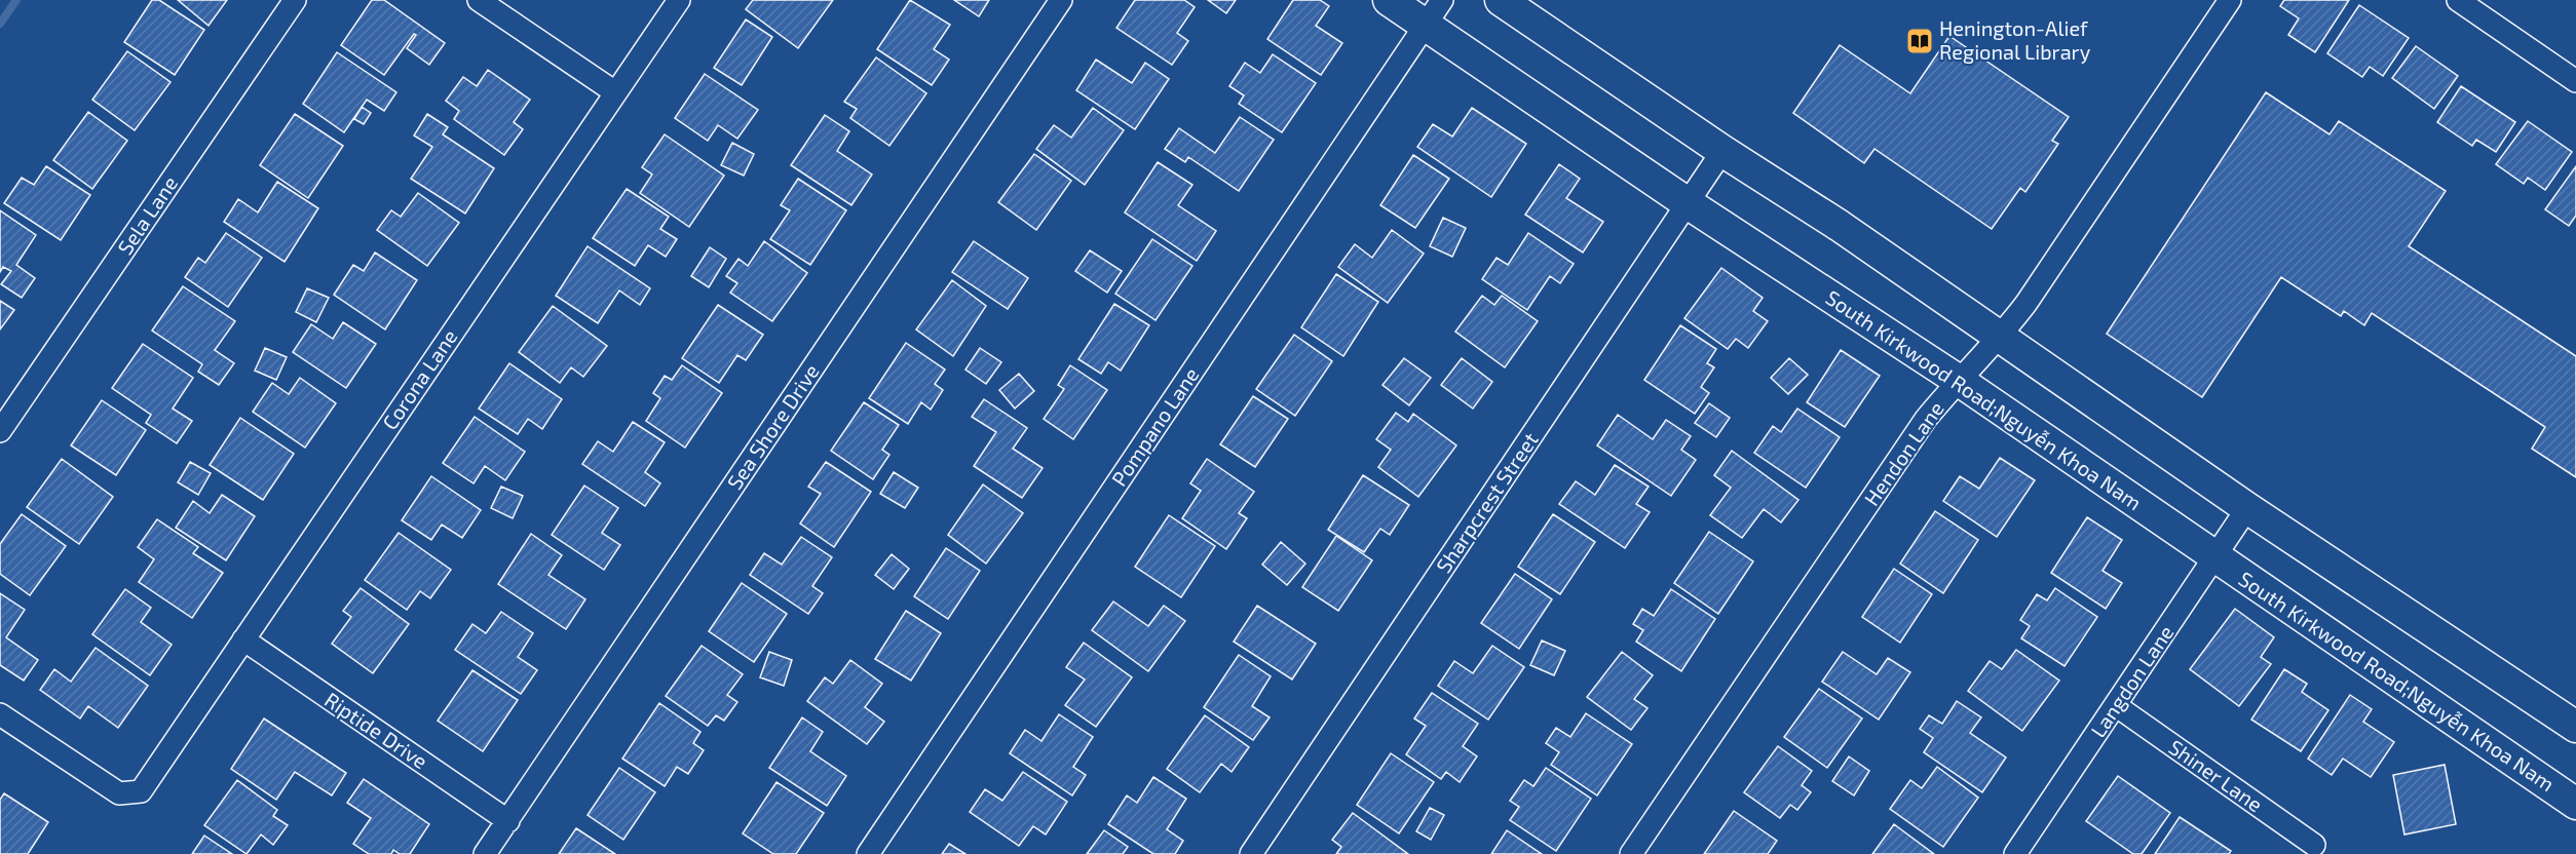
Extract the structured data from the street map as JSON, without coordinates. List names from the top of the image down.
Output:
{
  "streets": {
    "main road": ["South Kirkwood Road;Nguyễn Khoa Nam"],
    "street": [
      "Sela Lane",
      "Corona Lane",
      "Sea Shore Drive",
      "Pompano Lane",
      "Hendon Lane",
      "Sharpcrest Street",
      "Langdon Lane",
      "Riptide Drive",
      "Shiner Lane"
    ]
  },
  "crossings": [
    ["Corona Lane", "Riptide Drive"],
    ["South Kirkwood Road;Nguyễn Khoa Nam", "Pompano Lane"],
    ["South Kirkwood Road;Nguyễn Khoa Nam", "Hendon Lane"],
    ["South Kirkwood Road;Nguyễn Khoa Nam", "Sharpcrest Street"],
    ["South Kirkwood Road;Nguyễn Khoa Nam", "Langdon Lane"],
    ["Sea Shore Drive", "Riptide Drive"],
    ["Langdon Lane", "Shiner Lane"]
  ],
  "places": {
    "library": ["Henington-Alief Regional Library"]
  }
}
